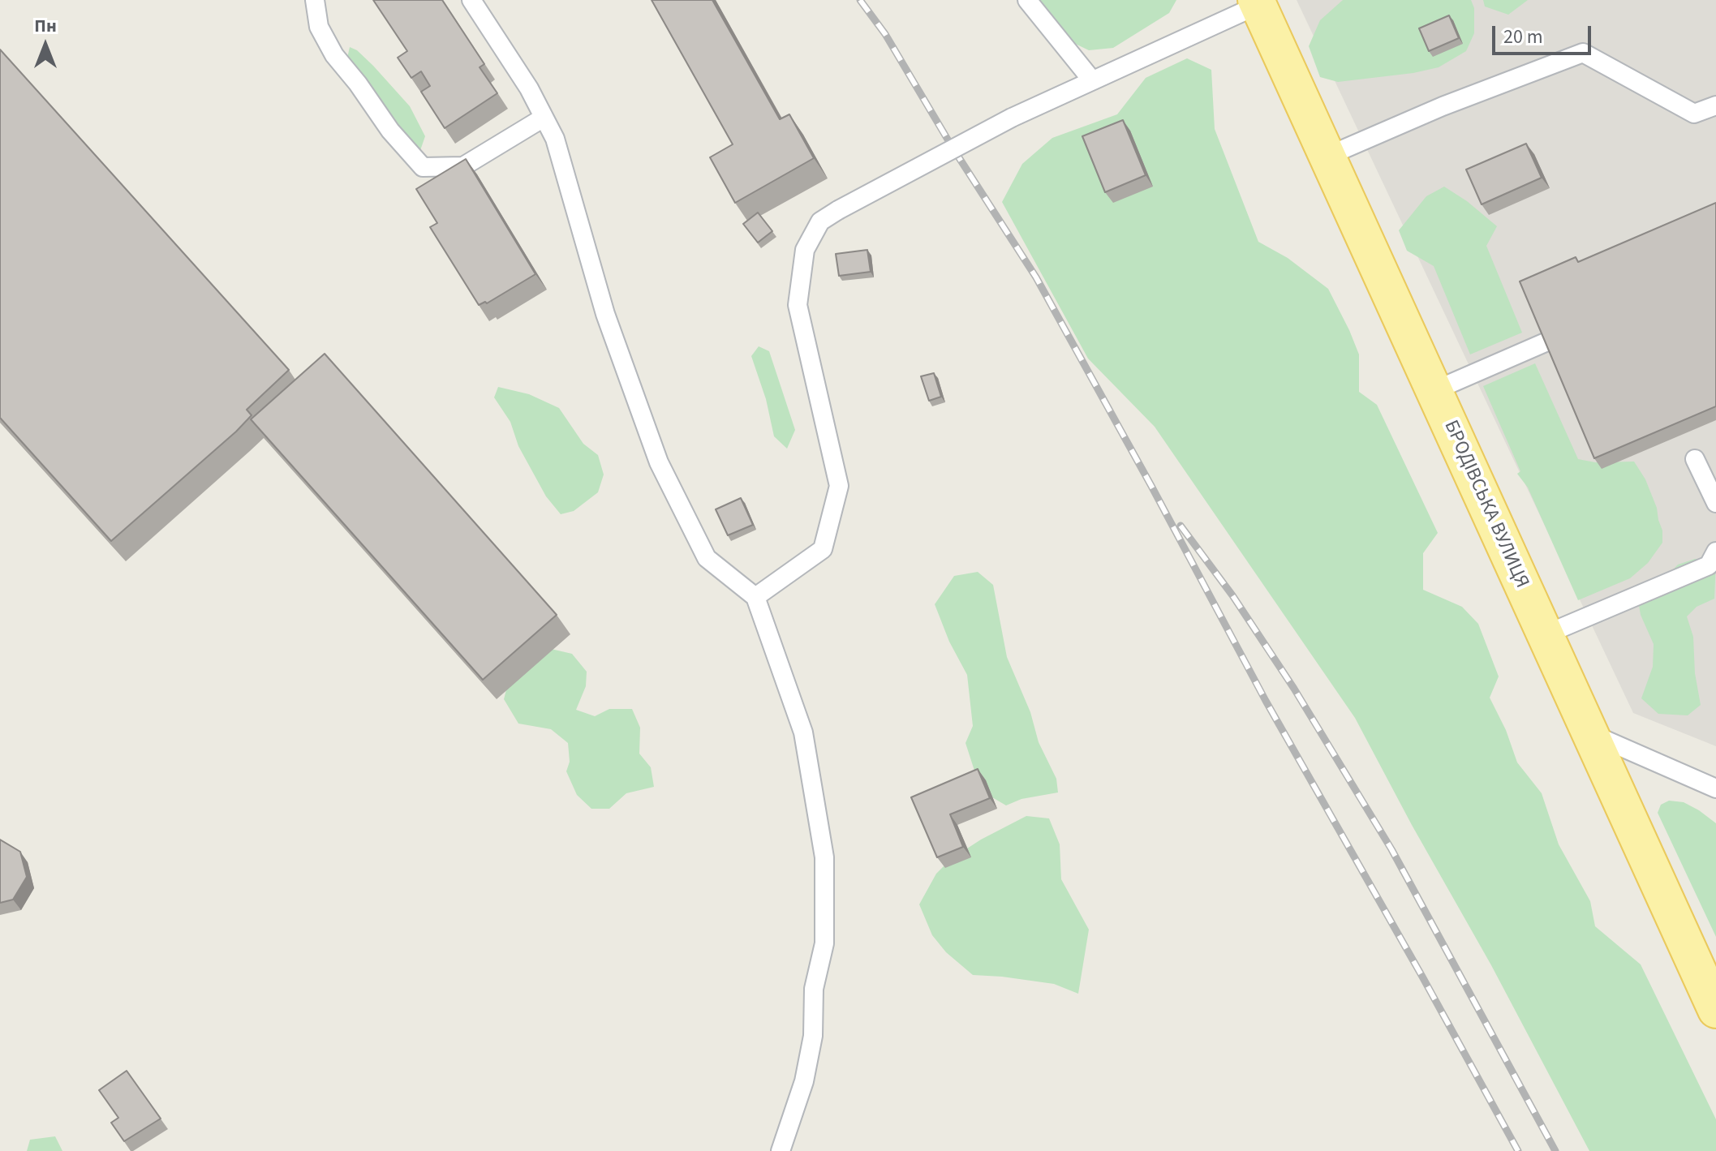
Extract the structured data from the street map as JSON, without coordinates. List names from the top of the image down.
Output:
{
  "streets": {
    "main road": ["БРОДІВСЬКА ВУЛИЦЯ"]
  },
  "scale_bar": "20 m",
  "north": "top"
}
